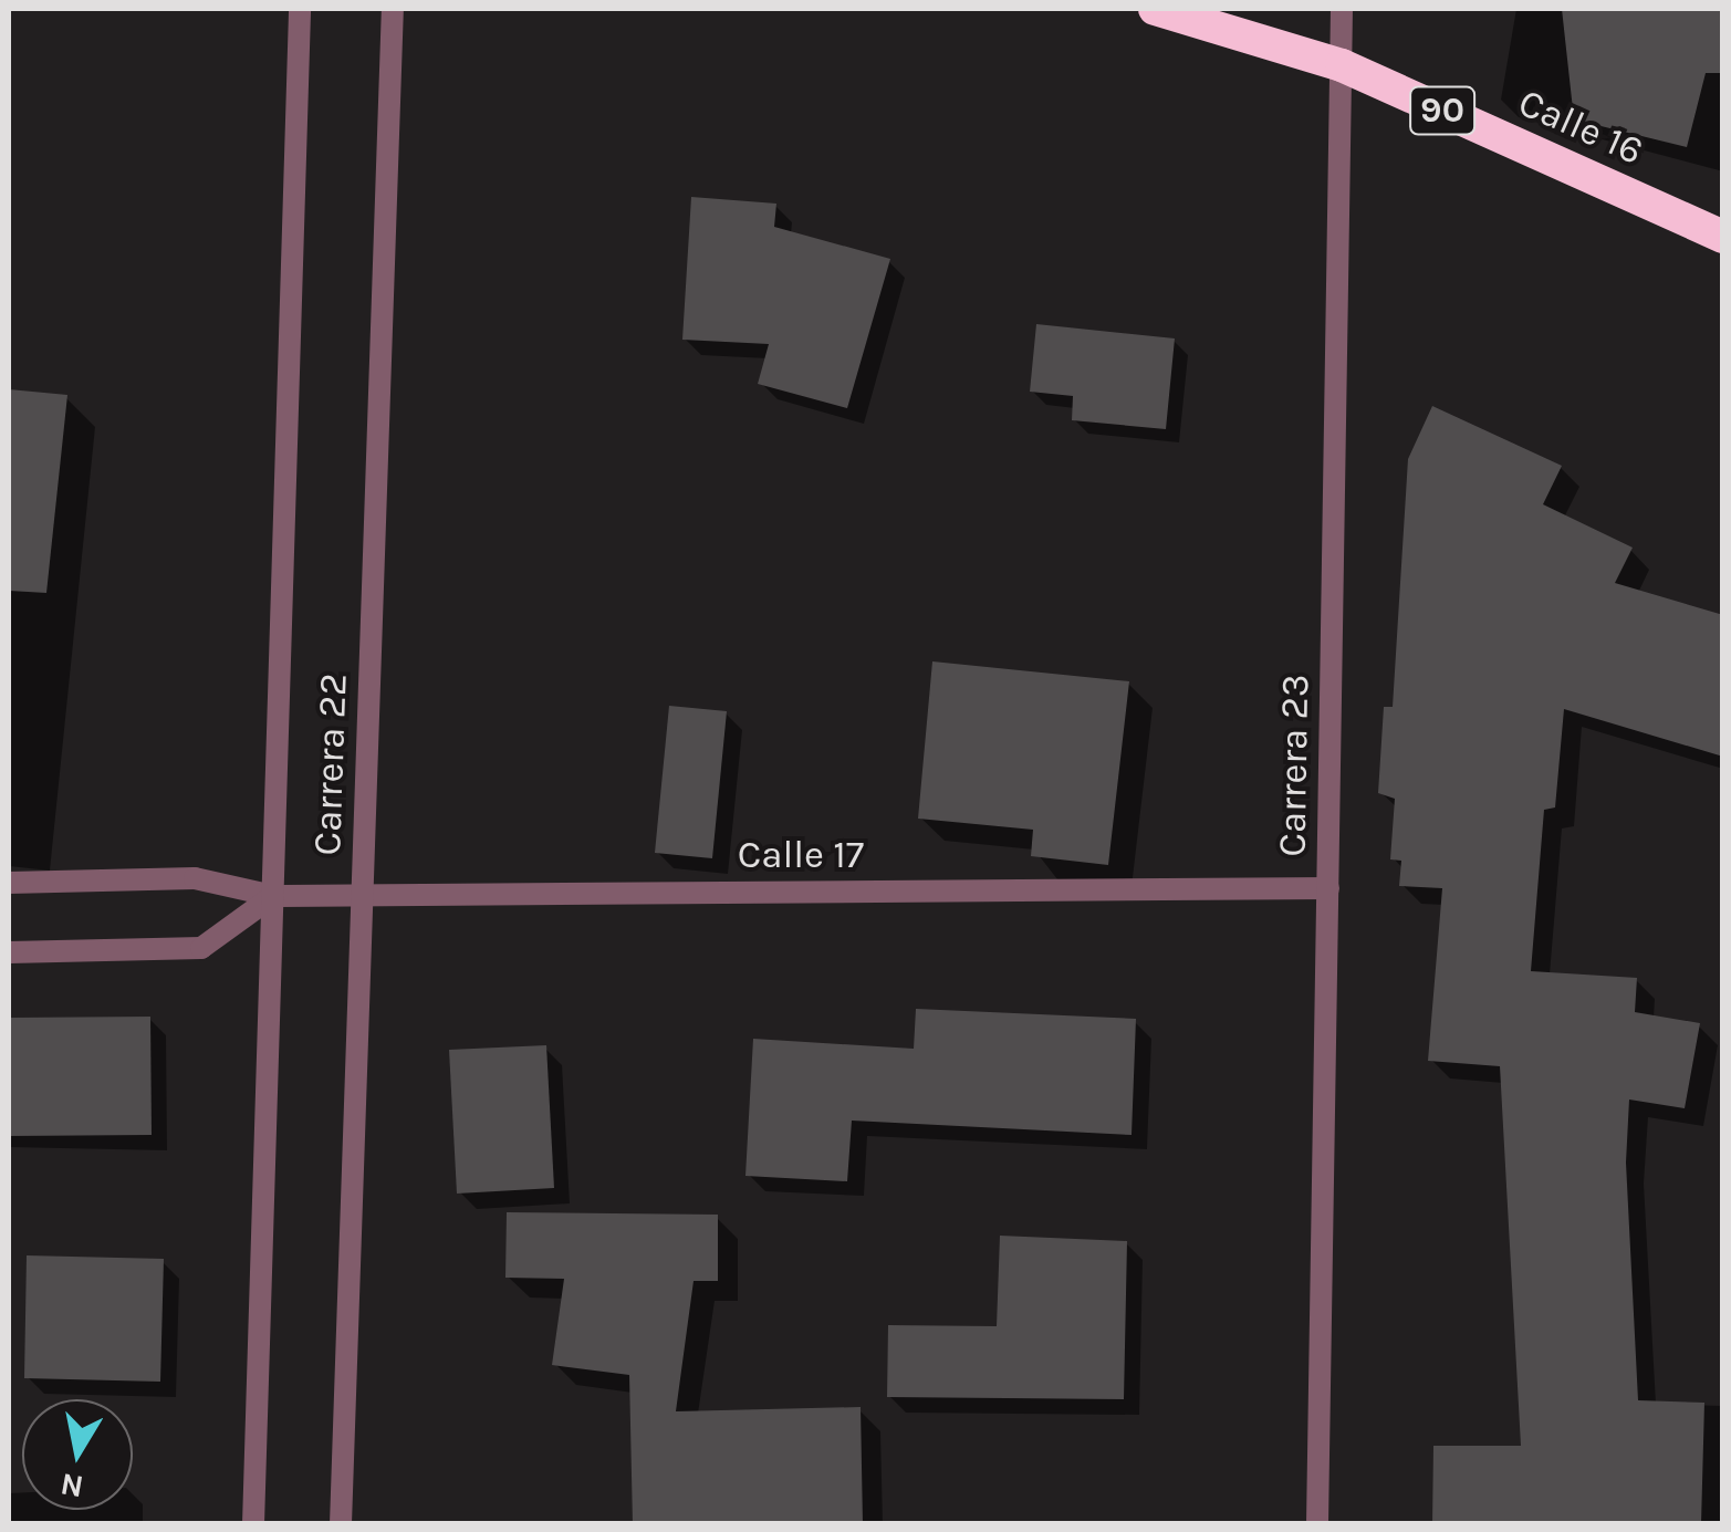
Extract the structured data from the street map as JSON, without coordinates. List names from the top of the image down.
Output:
{
  "streets": {
    "highway": ["90", "Calle 16"],
    "street": ["Carrera 22", "Carrera 23", "Calle 17"]
  },
  "crossings": [
    ["Calle 16", "Carrera 23"],
    ["Carrera 22", "Calle 17"],
    ["Carrera 23", "Calle 17"]
  ],
  "north": "bottom"
}
